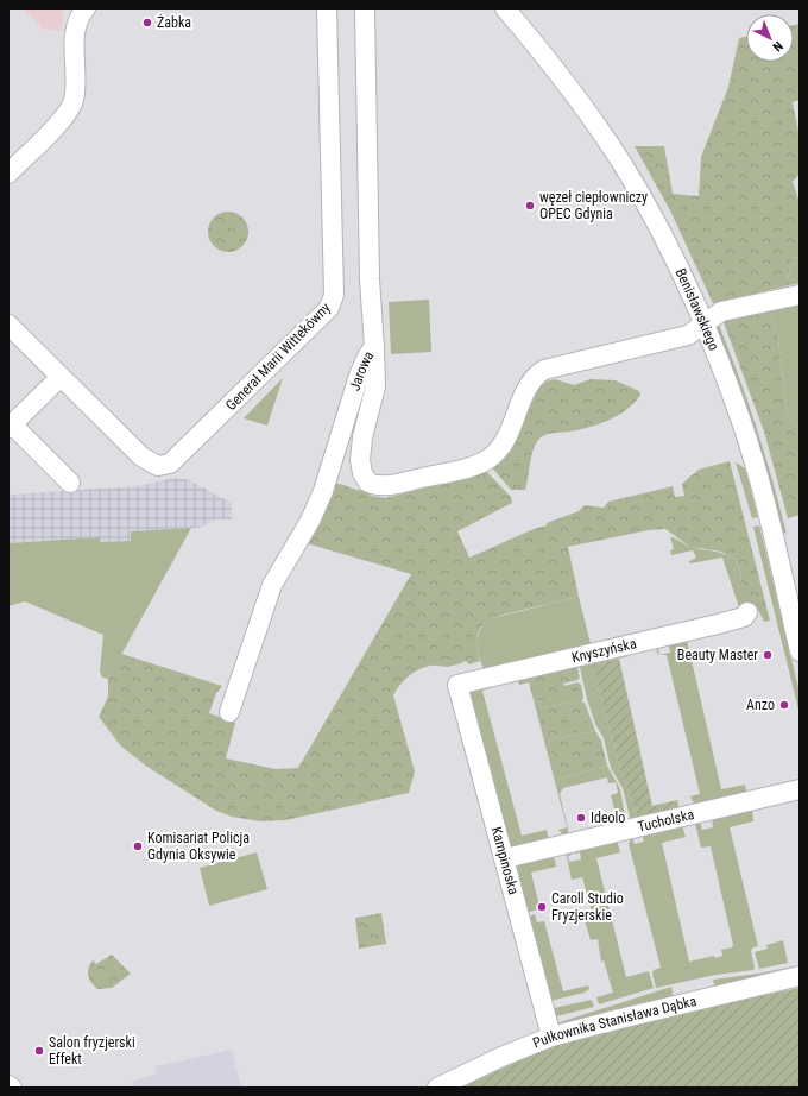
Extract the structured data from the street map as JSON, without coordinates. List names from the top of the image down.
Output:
{
  "streets": {
    "street": [
      "Benisławskiego",
      "Generał Marii Wittekówny",
      "Jarowa",
      "Knyszyńska",
      "Tucholska",
      "Kampinoska",
      "Pułkownika Stanisława Dąbka"
    ]
  },
  "crossings": [
    ["Knyszyńska", "Kampinoska"],
    ["Tucholska", "Kampinoska"],
    ["Kampinoska", "Pułkownika Stanisława Dąbka"]
  ],
  "places": [
    "Żabka",
    "węzeł ciepłowniczy OPEC Gdynia",
    "Beauty Master",
    "Anzo",
    "Ideolo",
    "Komisariat Policja Gdynia Oksywie",
    "Caroll Studio Fryzjerskie",
    "Salon fryzjerski Effekt"
  ],
  "north": "bottom right"
}
